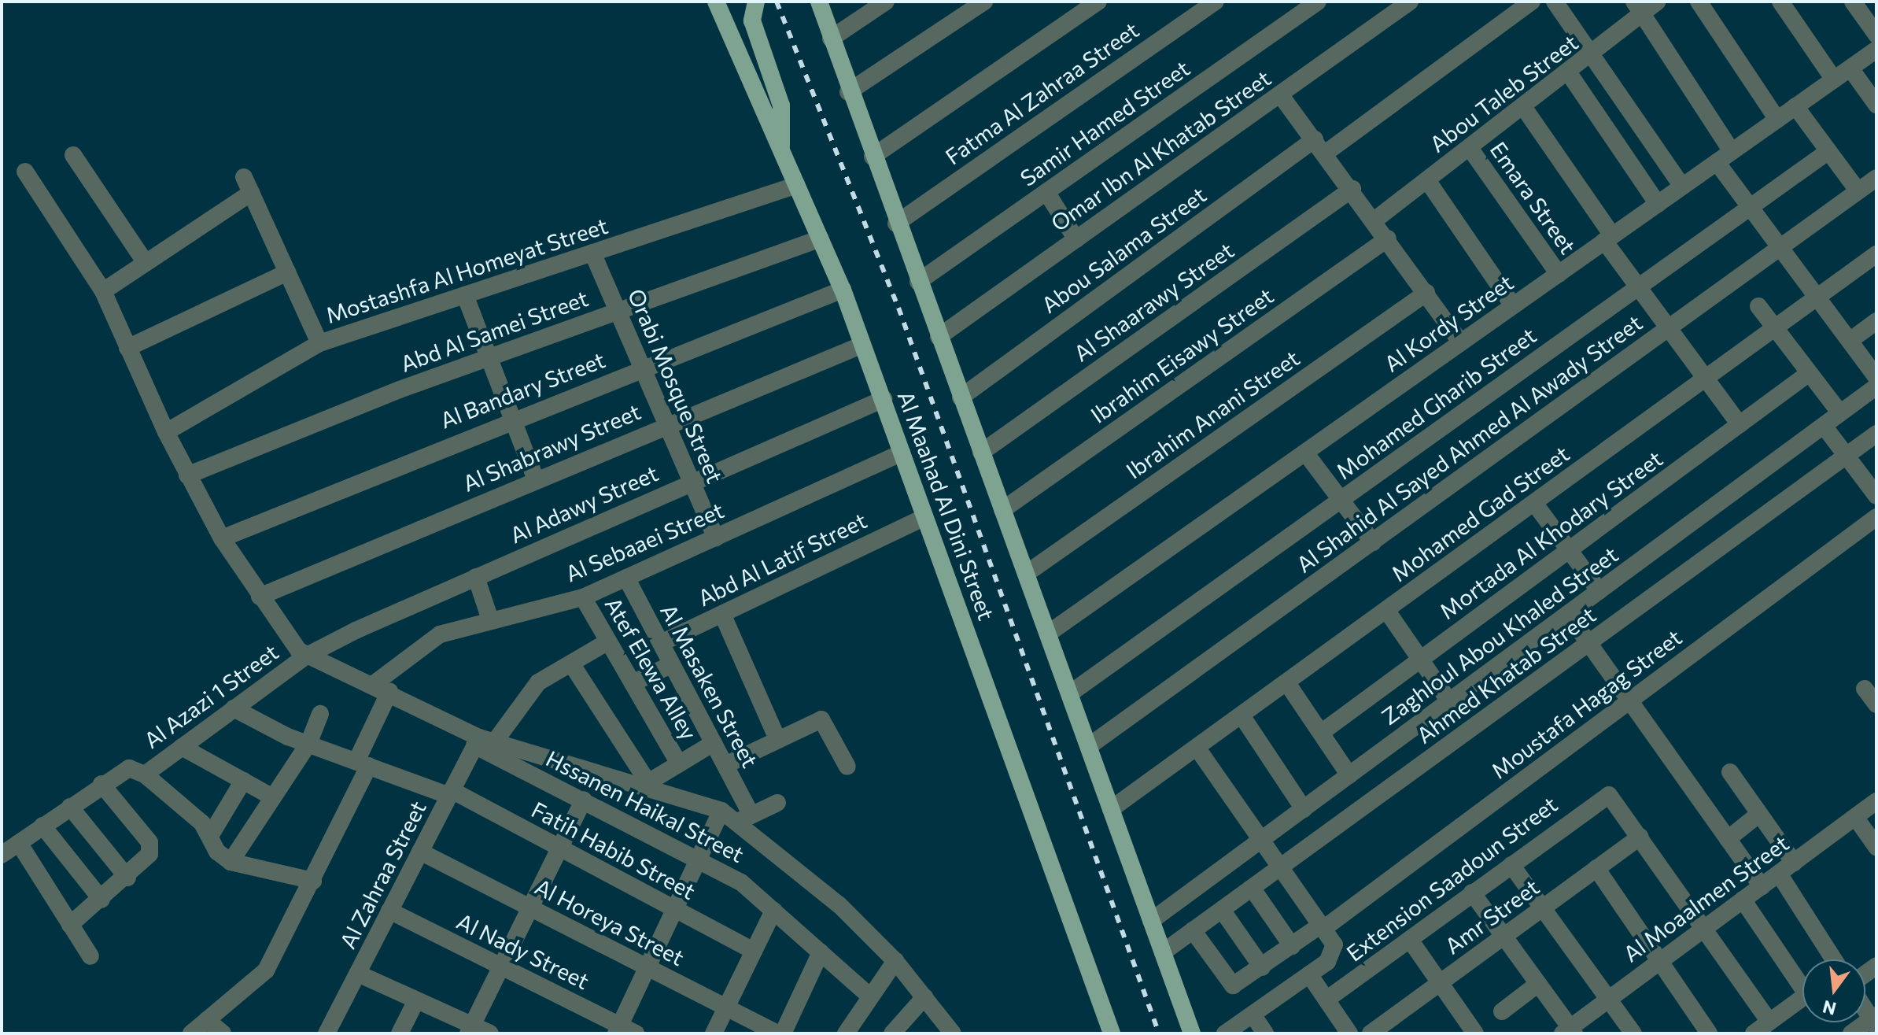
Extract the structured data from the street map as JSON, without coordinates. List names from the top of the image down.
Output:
{
  "streets": {
    "main road": ["Al Maahad Al Dini Street"],
    "street": [
      "Fatma Al Zahraa Street",
      "Abou Taleb Street",
      "Samir Hamed Street",
      "Omar Ibn Al Khatab Street",
      "Emara Street",
      "Abou Salama Street",
      "Mostashfa Al Homeyat Street",
      "Al Shaarawy Street",
      "Al Kordy Street",
      "Abd Al Samei Street",
      "Ibrahim Eisawy Street",
      "Orabi Mosque Street",
      "Al Bandary Street",
      "Mohamed Gharib Street",
      "Ibrahim Anani Street",
      "Al Shahid Al Sayed Ahmed Al Awady Street",
      "Al Shabrawy Street",
      "Al Adawy Street",
      "Mohamed Gad Street",
      "Mortada Al Khodary Street",
      "Al Sebaaei Street",
      "Abd Al Latif Street",
      "Zaghloul Abou Khaled Street",
      "Atef Elewa Alley",
      "Ahmed Khatab Street",
      "Al Masaken Street",
      "Al Azazi 1 Street",
      "Moustafa Hagag Street",
      "Hssanen Haikal Street",
      "Fatih Habib Street",
      "Al Zahraa Street",
      "Extension Saadoun Street",
      "Al Moaalmen Street",
      "Amr Street",
      "Al Horeya Street",
      "Al Nady Street"
    ]
  },
  "crossings": [
    ["Abou Taleb Street", "Emara Street"],
    ["Emara Street", "Al Kordy Street"],
    ["Mostashfa Al Homeyat Street", "Orabi Mosque Street"],
    ["Mostashfa Al Homeyat Street", "Al Maahad Al Dini Street"],
    ["Abd Al Samei Street", "Orabi Mosque Street"],
    ["Abd Al Samei Street", "Al Maahad Al Dini Street"],
    ["Orabi Mosque Street", "Al Bandary Street"],
    ["Orabi Mosque Street", "Al Shabrawy Street"],
    ["Orabi Mosque Street", "Al Adawy Street"],
    ["Orabi Mosque Street", "Al Sebaaei Street"],
    ["Al Bandary Street", "Al Maahad Al Dini Street"],
    ["Al Shabrawy Street", "Al Maahad Al Dini Street"],
    ["Al Adawy Street", "Al Maahad Al Dini Street"],
    ["Al Adawy Street", "Al Azazi 1 Street"],
    ["Al Maahad Al Dini Street", "Al Sebaaei Street"],
    ["Al Maahad Al Dini Street", "Abd Al Latif Street"],
    ["Al Sebaaei Street", "Atef Elewa Alley"],
    ["Al Sebaaei Street", "Al Masaken Street"],
    ["Abd Al Latif Street", "Al Masaken Street"],
    ["Ahmed Khatab Street", "Moustafa Hagag Street"],
    ["Al Azazi 1 Street", "Fatih Habib Street"],
    ["Hssanen Haikal Street", "Al Zahraa Street"],
    ["Fatih Habib Street", "Al Zahraa Street"],
    ["Al Zahraa Street", "Al Horeya Street"],
    ["Al Zahraa Street", "Al Nady Street"],
    ["Extension Saadoun Street", "Amr Street"]
  ],
  "north": "bottom"
}
